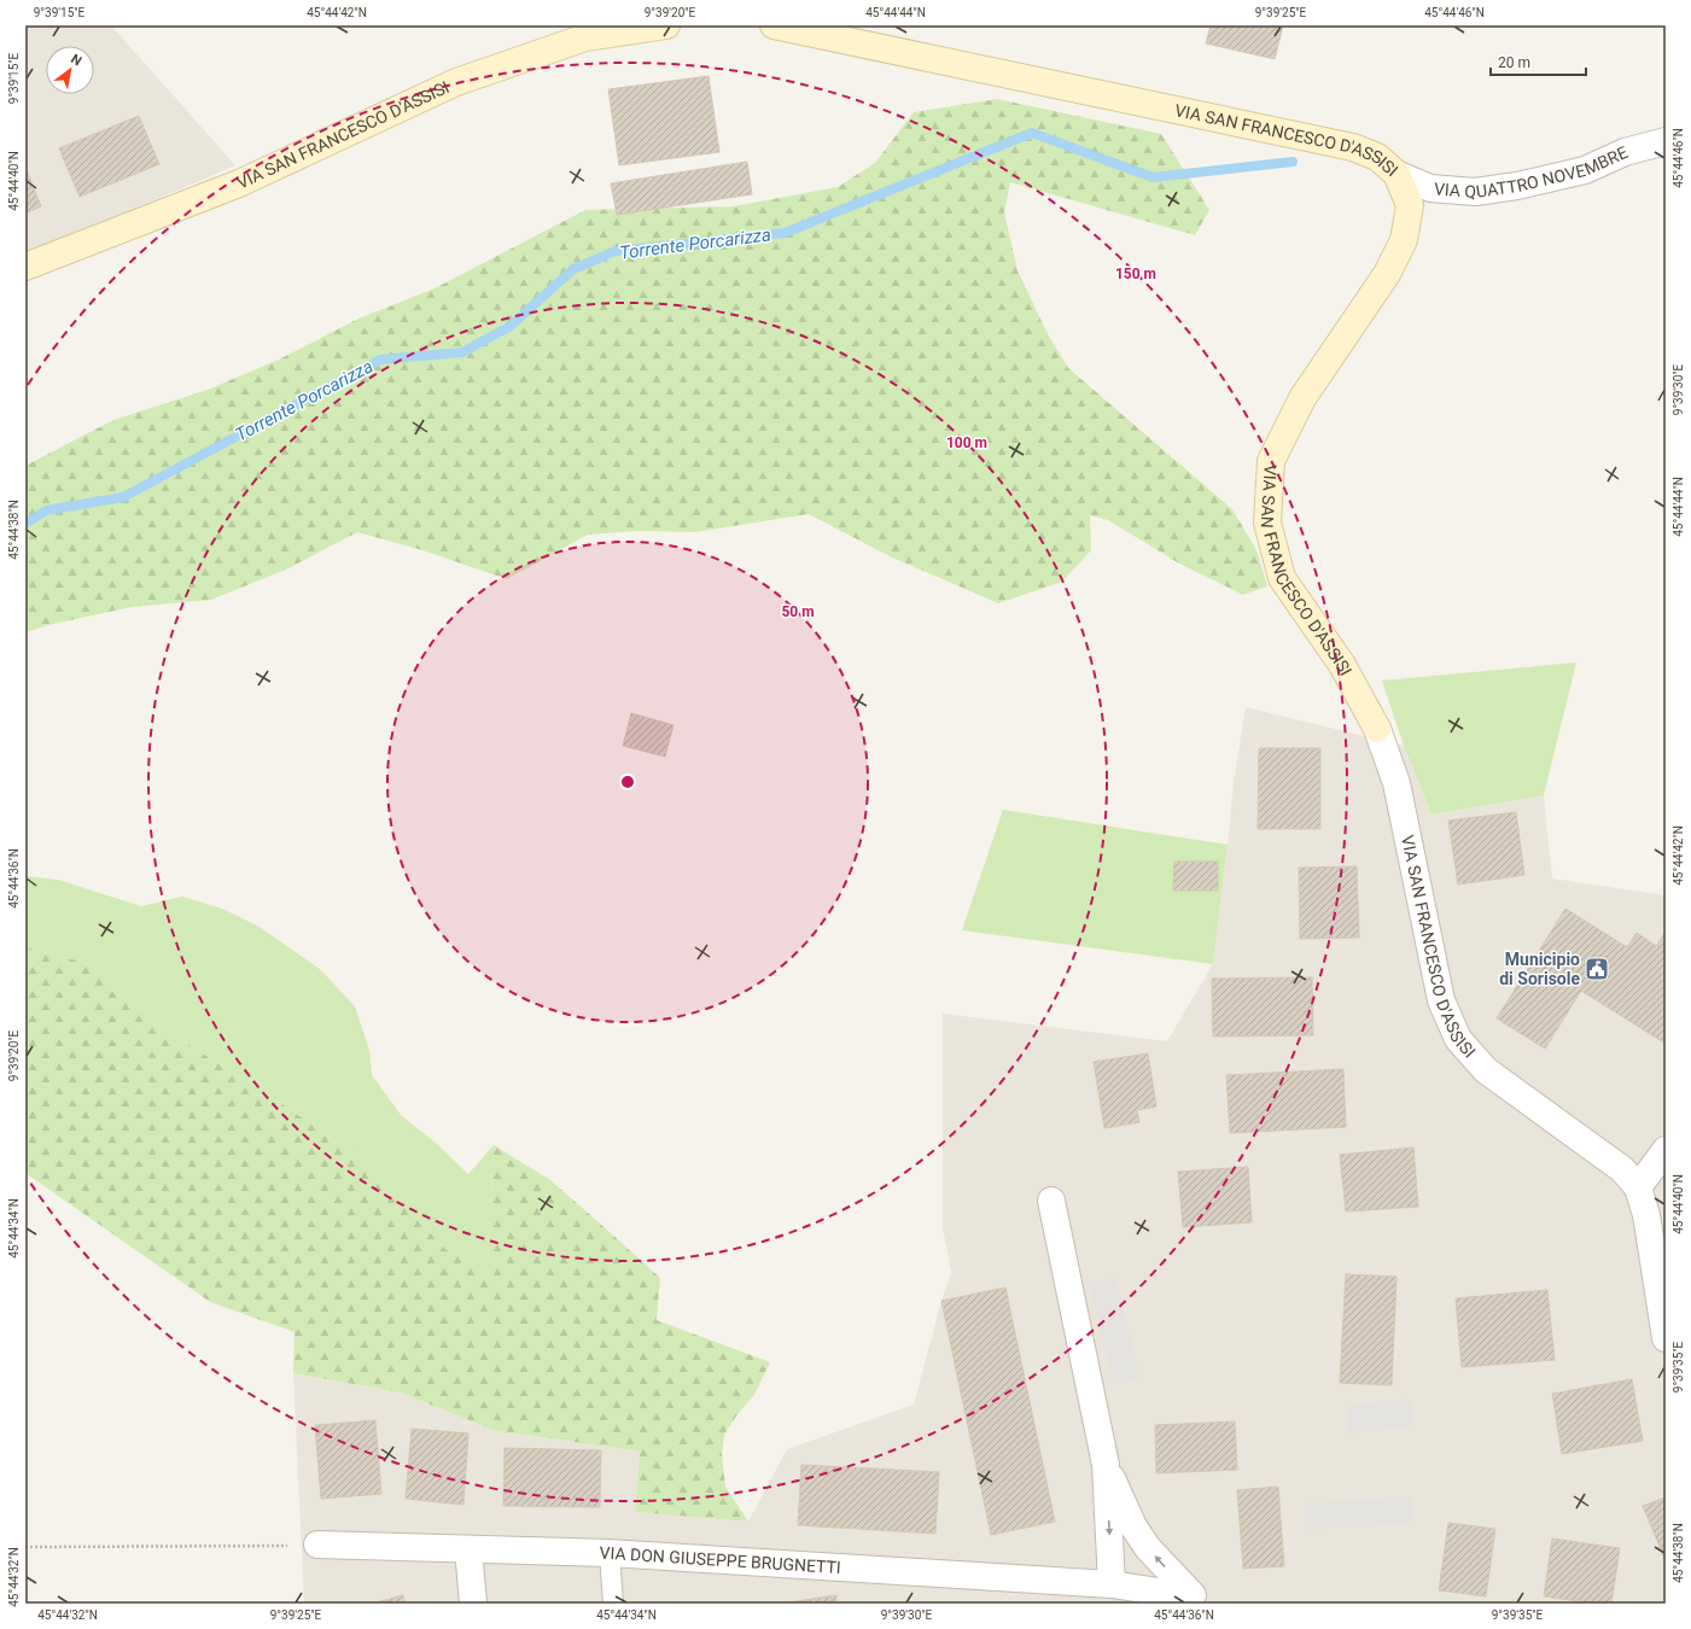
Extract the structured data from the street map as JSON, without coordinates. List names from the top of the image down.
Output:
{
  "streets": {
    "street": ["VIA SAN FRANCESCO D'ASSISI", "VIA QUATTRO NOVEMBRE", "VIA DON GIUSEPPE BRUGNETTI"]
  },
  "crossings": [
    ["VIA SAN FRANCESCO D'ASSISI", "VIA QUATTRO NOVEMBRE"]
  ],
  "water": ["Torrente Porcarizza"],
  "places": {
    "public building": ["Municipio di Sorisole"]
  },
  "scale_bar": "20 m",
  "north": "top right",
  "coordinates": [
    "9°39'15\"E",
    "45°44'42\"N",
    "9°39'20\"E",
    "45°44'44\"N",
    "9°39'25\"E",
    "45°44'46\"N",
    "45°44'40\"N",
    "9°39'30\"E",
    "45°44'38\"N",
    "45°44'36\"N",
    "45°44'34\"N",
    "9°39'35\"E",
    "45°44'32\"N"
  ],
  "rings": ["150 m", "100 m", "50 m"]
}
